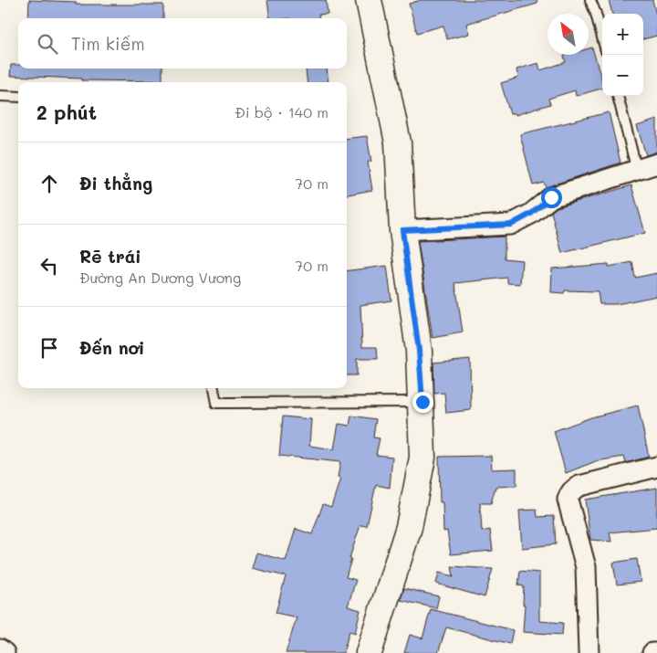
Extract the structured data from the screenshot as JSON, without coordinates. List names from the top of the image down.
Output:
{
  "north": "top left",
  "page": {
    "map_buttons": ["+", "−"],
    "search": "Tìm kiếm",
    "heading": ["2 phút", "Đi bộ · 140 m"],
    "list": [
      ["Đi thẳng", "70 m"],
      ["Rẽ trái", "Đường An Dương Vương", "70 m"],
      "Đến nơi"
    ]
  }
}
